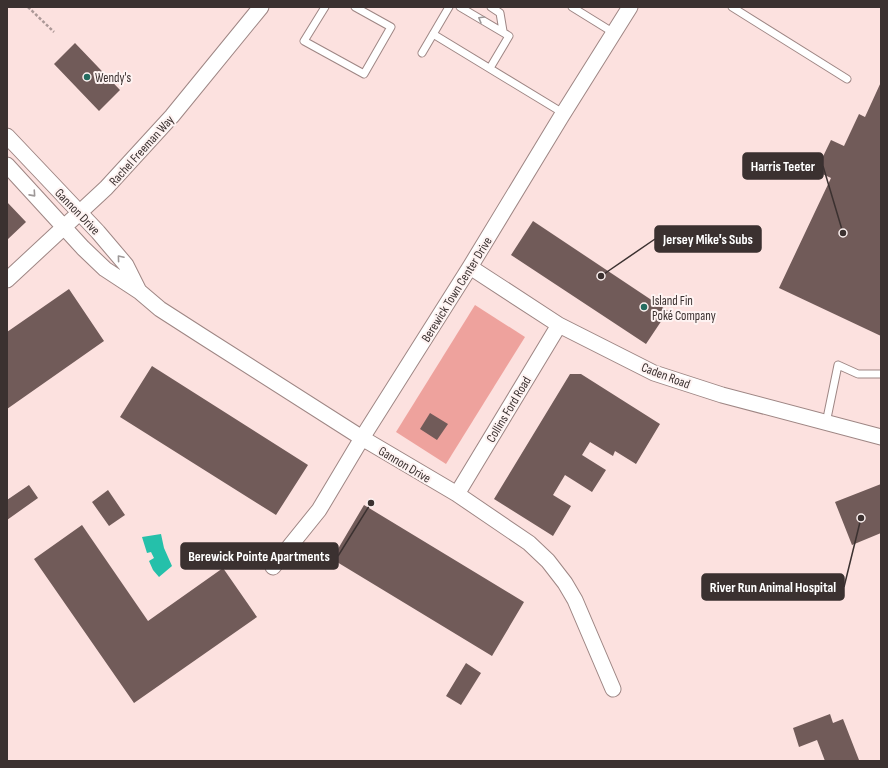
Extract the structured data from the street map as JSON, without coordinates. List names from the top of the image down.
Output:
{
  "streets": {
    "street": [
      "Rachel Freeman Way",
      "Gannon Drive",
      "Berewick Town Center Drive",
      "Caden Road",
      "Collins Ford Road"
    ]
  },
  "crossings": [
    ["Rachel Freeman Way", "Gannon Drive"],
    ["Gannon Drive", "Berewick Town Center Drive"],
    ["Gannon Drive", "Collins Ford Road"],
    ["Berewick Town Center Drive", "Caden Road"],
    ["Caden Road", "Collins Ford Road"]
  ],
  "places": [
    "Wendy's",
    "Harris Teeter",
    "Jersey Mike's Subs",
    "Island Fin Poké Company",
    "Berewick Pointe Apartments",
    "River Run Animal Hospital"
  ]
}
